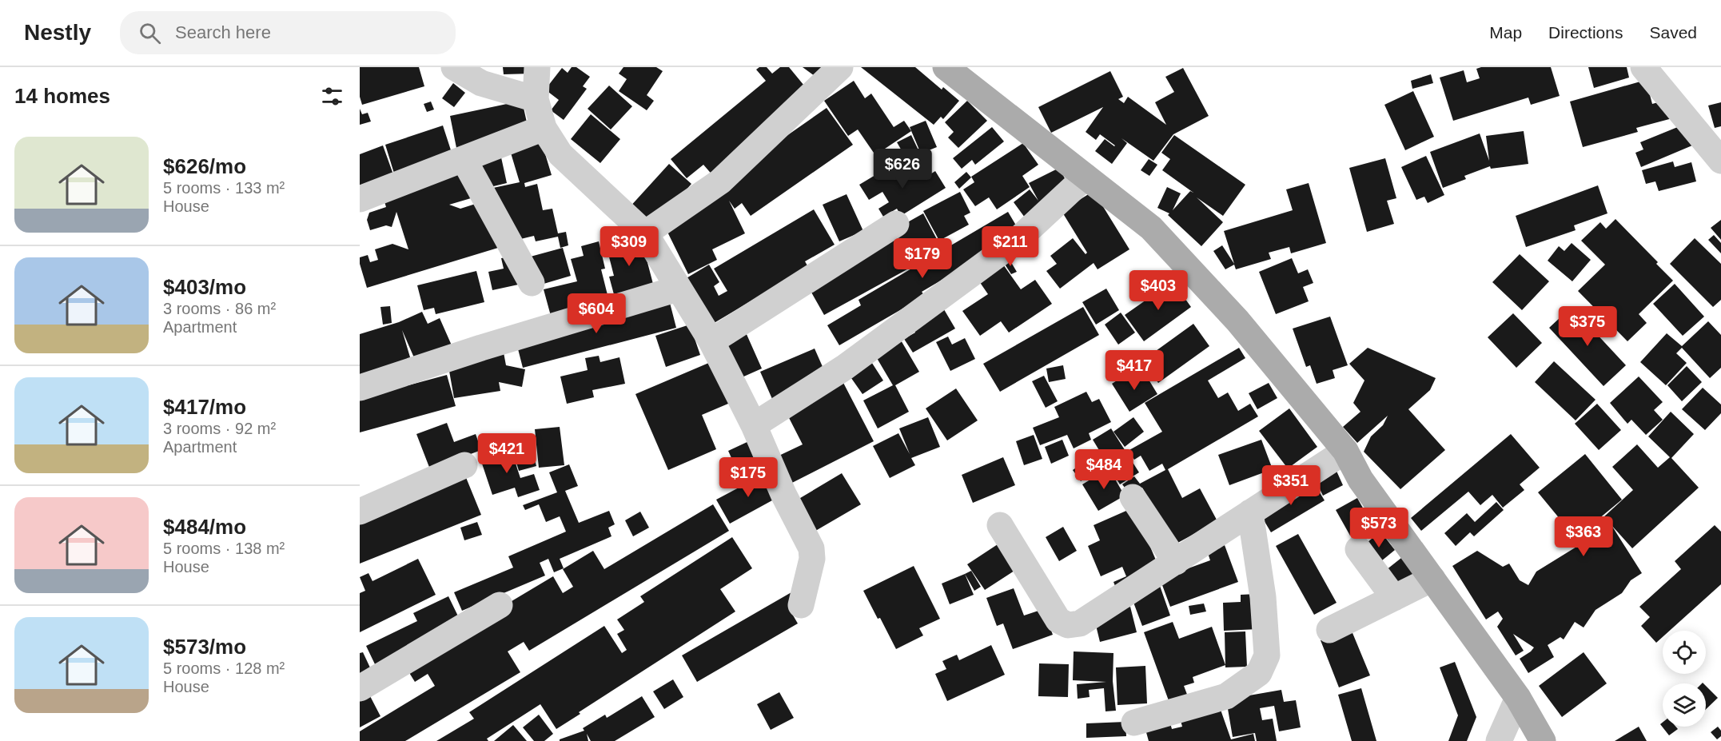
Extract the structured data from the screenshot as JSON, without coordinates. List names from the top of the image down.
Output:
{
  "page": {
    "header": "Nestly",
    "search": "Search here",
    "nav": ["Map", "Directions", "Saved"],
    "heading": "14 homes",
    "list": [
      {
        "name": "$626/mo",
        "note": "5 rooms · 133 m² · House"
      },
      {
        "name": "$403/mo",
        "note": "3 rooms · 86 m² · Apartment"
      },
      {
        "name": "$417/mo",
        "note": "3 rooms · 92 m² · Apartment"
      },
      {
        "name": "$484/mo",
        "note": "5 rooms · 138 m² · House"
      },
      {
        "name": "$573/mo",
        "note": "5 rooms · 128 m² · House"
      }
    ],
    "price": [
      "$626",
      "$309",
      "$211",
      "$179",
      "$403",
      "$604",
      "$375",
      "$417",
      "$421",
      "$484",
      "$175",
      "$351",
      "$573",
      "$363"
    ]
  }
}
